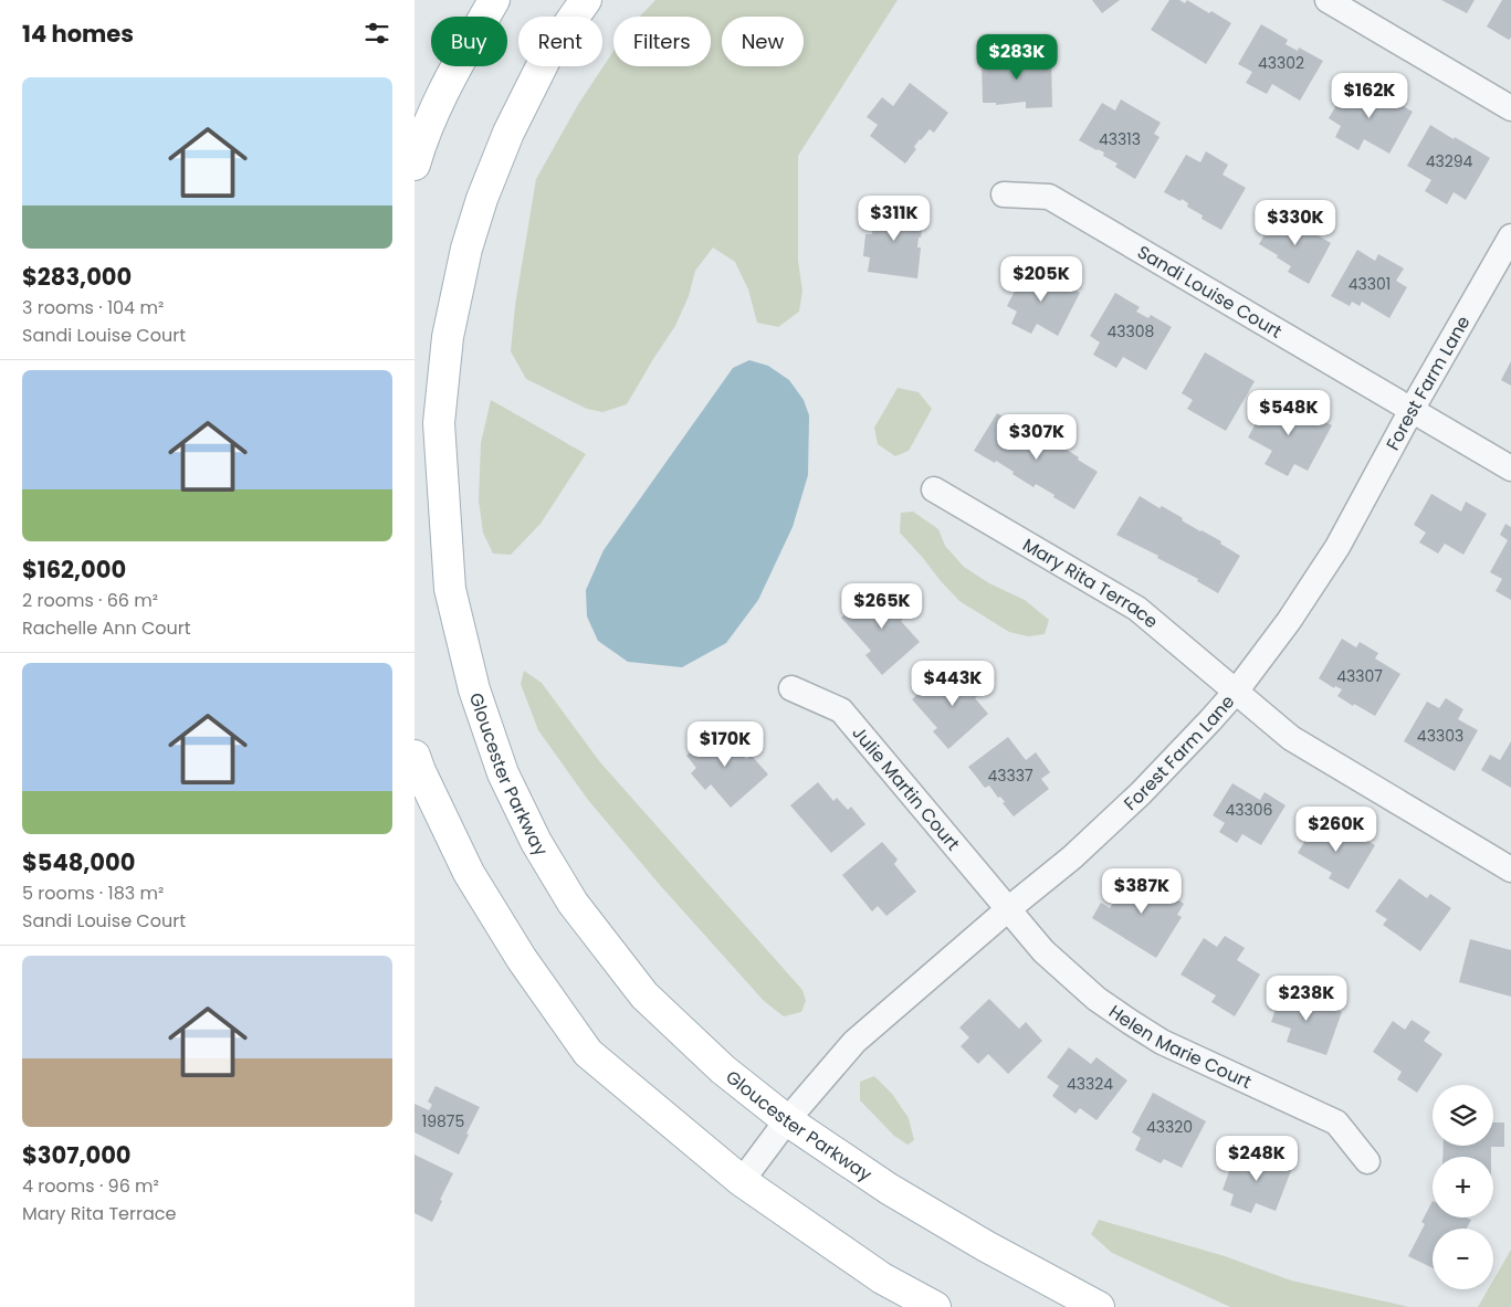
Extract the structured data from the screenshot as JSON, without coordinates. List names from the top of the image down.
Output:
{
  "streets": {
    "main road": ["Gloucester Parkway"],
    "street": [
      "Sandi Louise Court",
      "Forest Farm Lane",
      "Mary Rita Terrace",
      "Julie Martin Court",
      "Helen Marie Court"
    ]
  },
  "crossings": [
    ["Sandi Louise Court", "Forest Farm Lane"],
    ["Forest Farm Lane", "Mary Rita Terrace"],
    ["Forest Farm Lane", "Gloucester Parkway"],
    ["Forest Farm Lane", "Julie Martin Court"],
    ["Forest Farm Lane", "Helen Marie Court"],
    ["Julie Martin Court", "Helen Marie Court"]
  ],
  "house_numbers": [
    "43302",
    "43313",
    "43294",
    "43301",
    "43308",
    "43307",
    "43303",
    "43337",
    "43306",
    "43324",
    "19875",
    "43320"
  ],
  "page": {
    "heading": "14 homes",
    "chip": [
      "Buy",
      "Rent",
      "Filters",
      "New"
    ],
    "price": [
      "$283K",
      "$162K",
      "$311K",
      "$330K",
      "$205K",
      "$548K",
      "$307K",
      "$265K",
      "$443K",
      "$170K",
      "$260K",
      "$387K",
      "$238K",
      "$248K"
    ],
    "list": [
      {
        "name": "$283,000",
        "note": "3 rooms · 104 m² · Sandi Louise Court"
      },
      {
        "name": "$162,000",
        "note": "2 rooms · 66 m² · Rachelle Ann Court"
      },
      {
        "name": "$548,000",
        "note": "5 rooms · 183 m² · Sandi Louise Court"
      },
      {
        "name": "$307,000",
        "note": "4 rooms · 96 m² · Mary Rita Terrace"
      }
    ],
    "map_buttons": ["+", "−"]
  }
}
